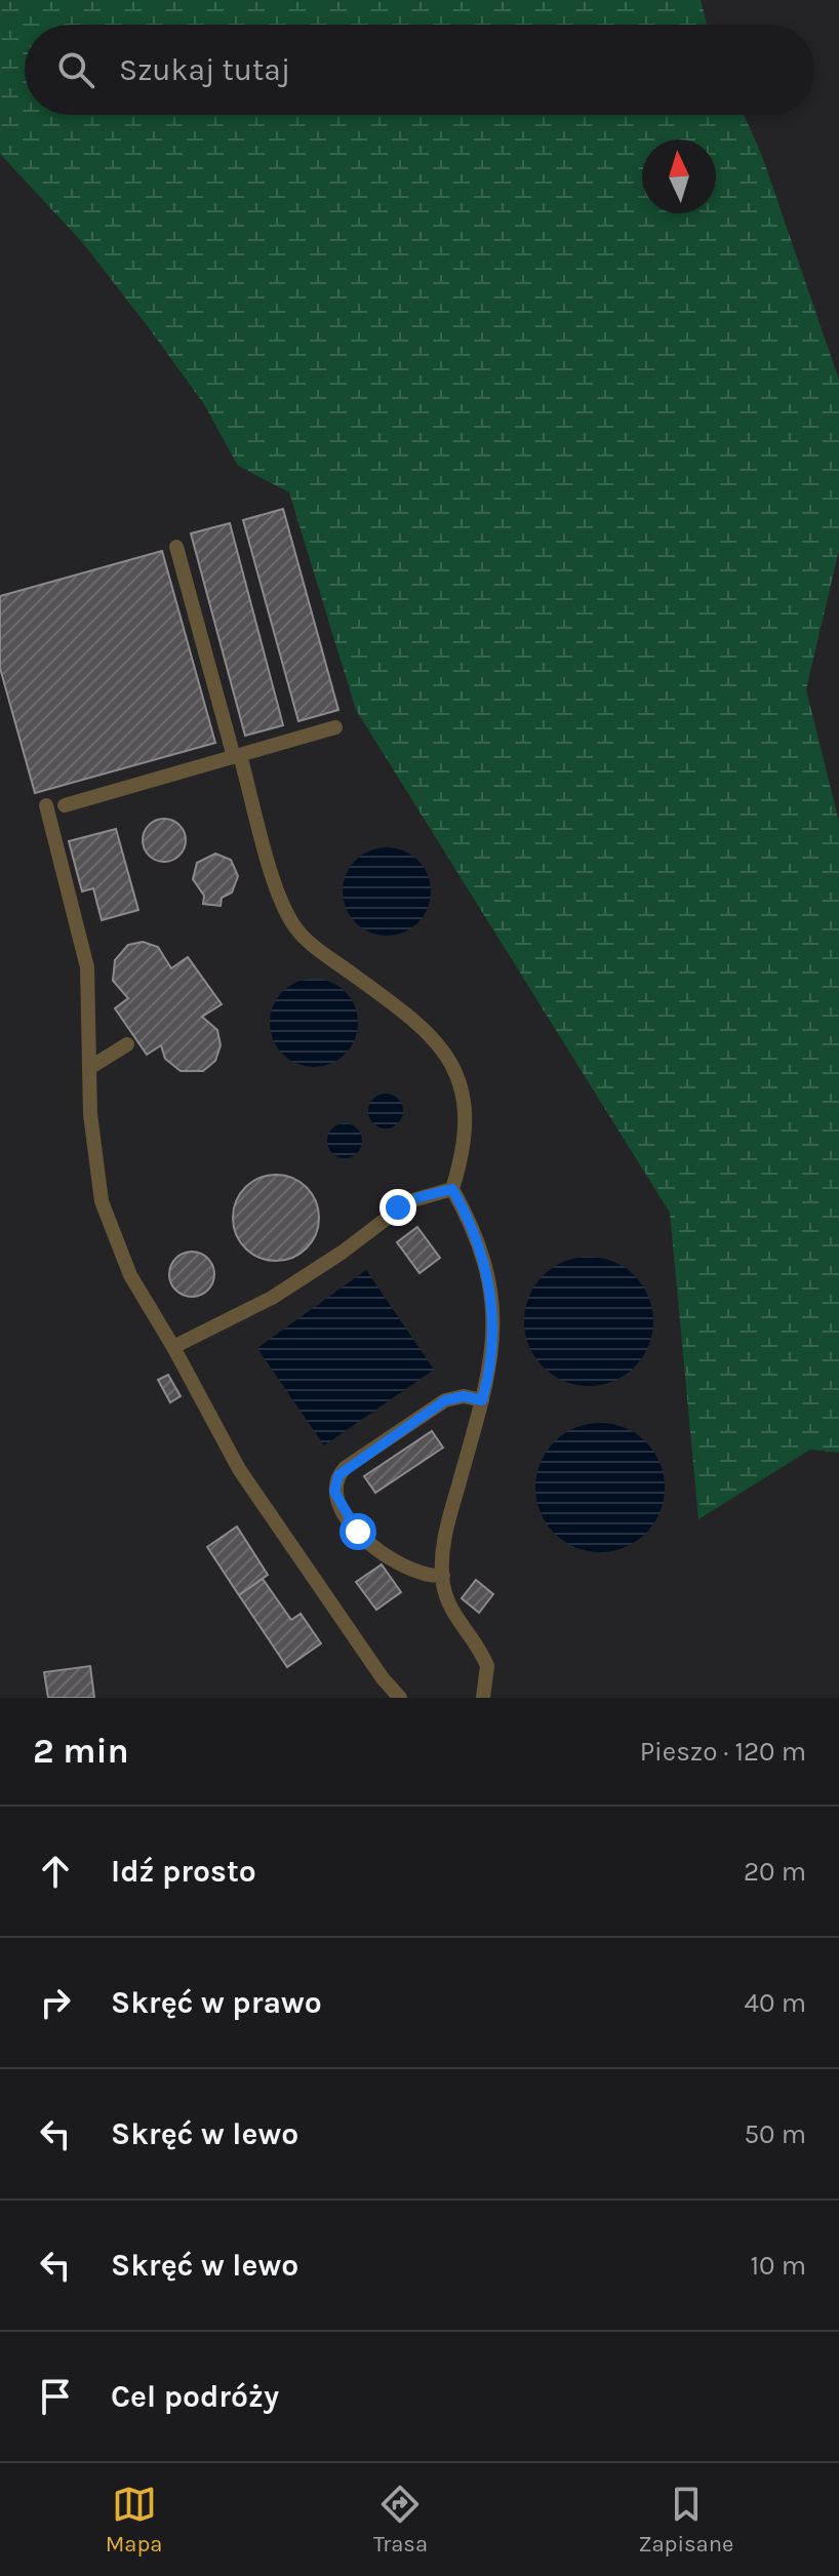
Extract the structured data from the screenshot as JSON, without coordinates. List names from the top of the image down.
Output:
{
  "north": "top",
  "page": {
    "search": "Szukaj tutaj",
    "heading": ["2 min", "Pieszo · 120 m"],
    "list": [
      ["Idź prosto", "20 m"],
      ["Skręć w prawo", "40 m"],
      ["Skręć w lewo", "50 m"],
      ["Skręć w lewo", "10 m"],
      "Cel podróży"
    ],
    "nav": ["Mapa", "Trasa", "Zapisane"]
  }
}
